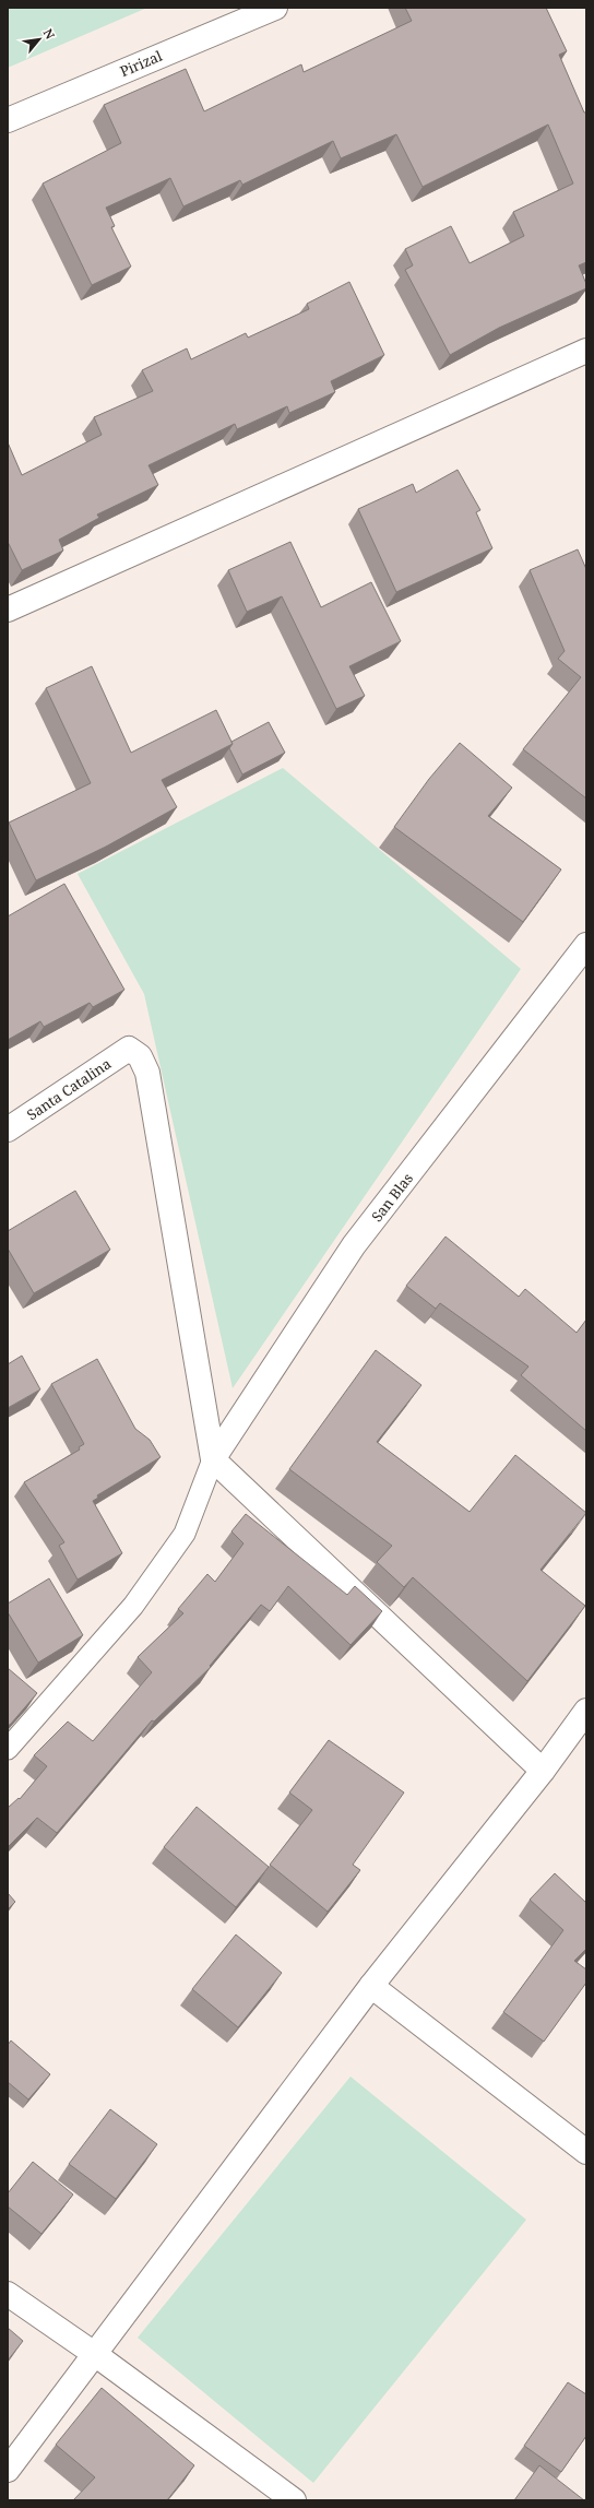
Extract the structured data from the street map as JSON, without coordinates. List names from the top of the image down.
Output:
{
  "streets": {
    "street": ["Pirizal", "Santa Catalina", "San Blas"]
  },
  "crossings": [
    ["Santa Catalina", "San Blas"]
  ],
  "north": "top right"
}
